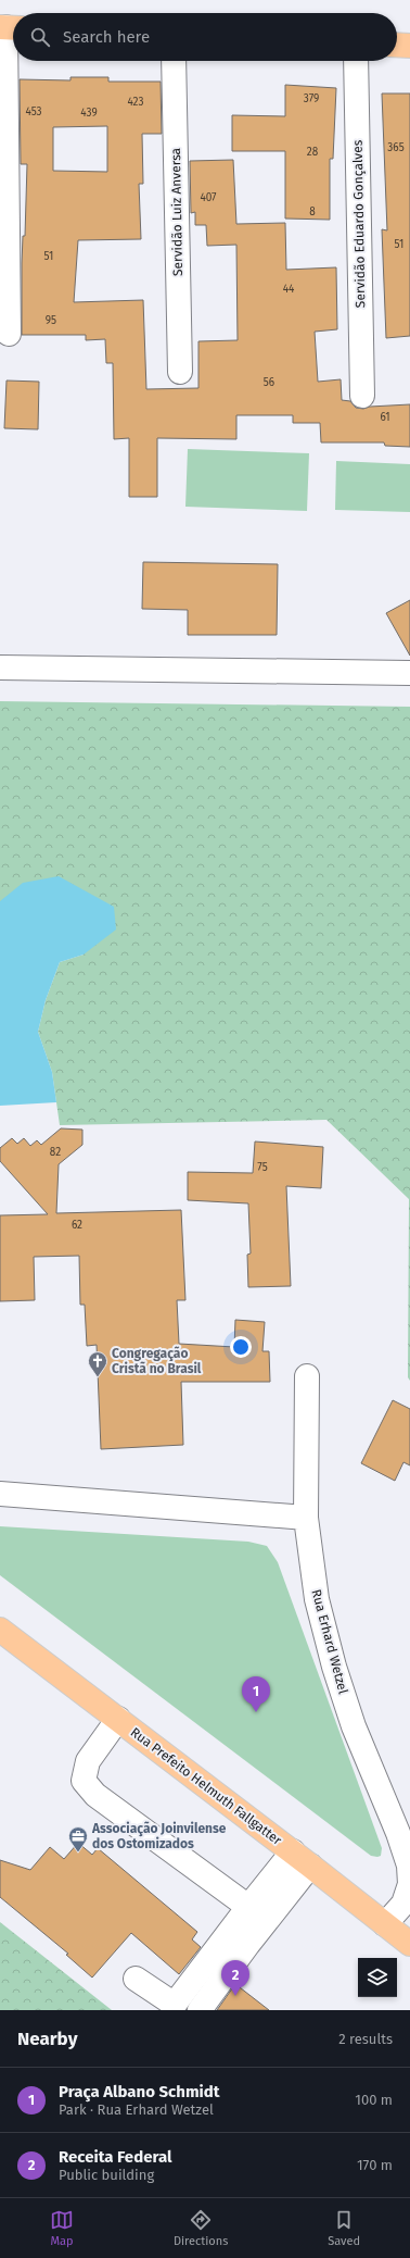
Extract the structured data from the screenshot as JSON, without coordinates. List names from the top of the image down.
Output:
{
  "streets": {
    "main road": ["Rua Prefeito Helmuth Fallgatter"],
    "street": ["Servidão Luiz Anversa", "Servidão Eduardo Gonçalves", "Rua Erhard Wetzel"]
  },
  "crossings": [
    ["Rua Erhard Wetzel", "Rua Prefeito Helmuth Fallgatter"]
  ],
  "places": {
    "church": ["Congregação Cristã no Brasil"],
    "office": ["Associação Joinvilense dos Ostomizados"]
  },
  "house_numbers": [
    "379",
    "423",
    "453",
    "439",
    "365",
    "28",
    "407",
    "8",
    "51",
    "51",
    "44",
    "95",
    "56",
    "61",
    "82",
    "75",
    "62"
  ],
  "page": {
    "search": "Search here",
    "pins": ["1", "2"],
    "heading": ["Nearby", "2 results"],
    "list": [
      {
        "mark": "1",
        "name": "Praça Albano Schmidt",
        "note": "Park · Rua Erhard Wetzel",
        "value": "100 m"
      },
      {
        "mark": "2",
        "name": "Receita Federal",
        "note": "Public building",
        "value": "170 m"
      }
    ],
    "nav": ["Map", "Directions", "Saved"]
  }
}
